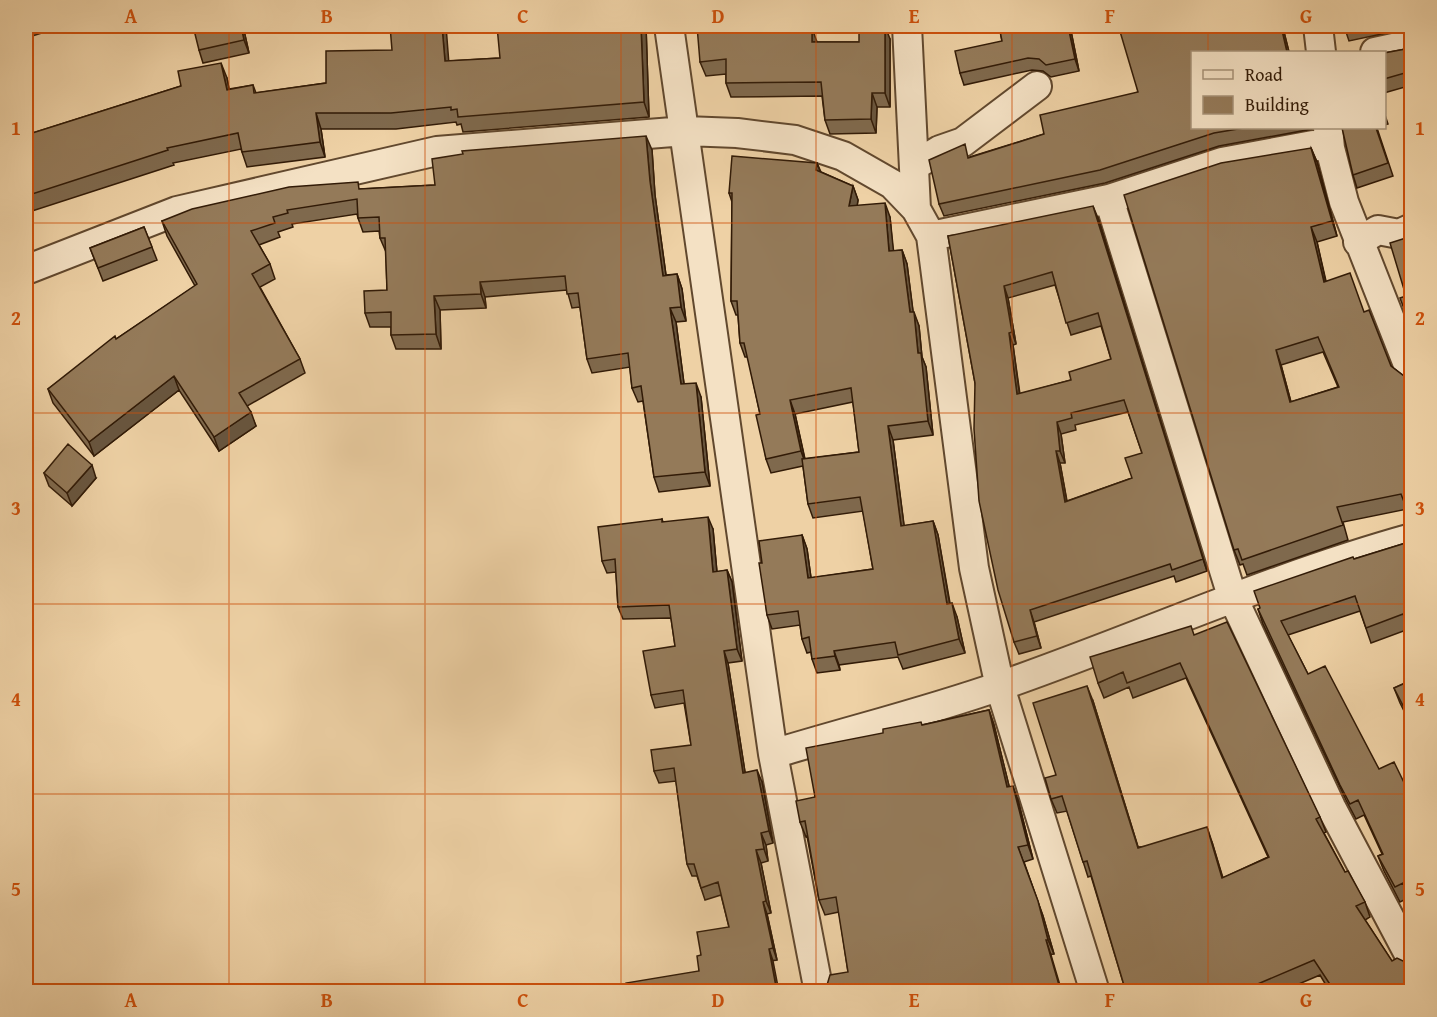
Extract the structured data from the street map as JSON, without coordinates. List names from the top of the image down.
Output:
{
  "legend": ["Road", "Building"],
  "grid": {
    "columns": [
      "A",
      "B",
      "C",
      "D",
      "E",
      "F",
      "G"
    ],
    "rows": [
      "1",
      "2",
      "3",
      "4",
      "5"
    ]
  }
}
